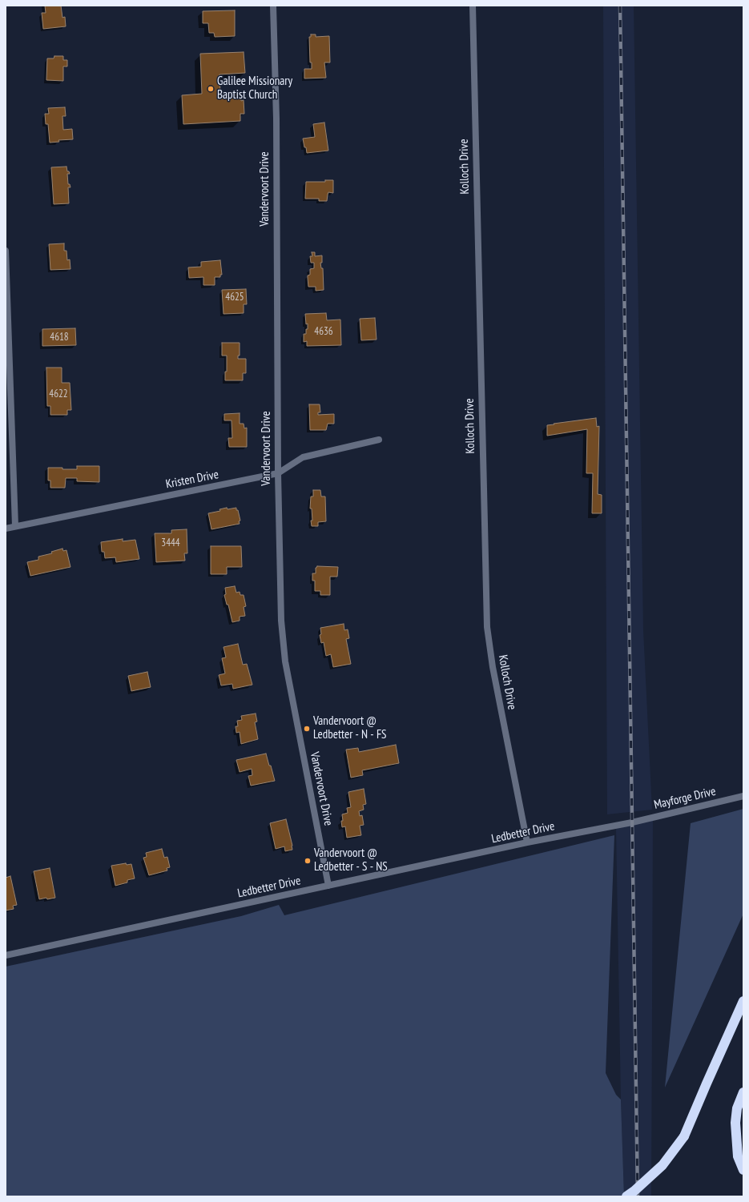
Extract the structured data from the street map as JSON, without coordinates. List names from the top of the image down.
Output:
{
  "streets": {
    "street": [
      "Kolloch Drive",
      "Vandervoort Drive",
      "Kristen Drive",
      "Mayforge Drive",
      "Ledbetter Drive"
    ]
  },
  "crossings": [
    ["Kolloch Drive", "Ledbetter Drive"],
    ["Vandervoort Drive", "Kristen Drive"],
    ["Vandervoort Drive", "Ledbetter Drive"],
    ["Mayforge Drive", "Ledbetter Drive"]
  ],
  "places": ["Galilee Missionary Baptist Church", "Vandervoort @ Ledbetter - N - FS", "Vandervoort @ Ledbetter - S - NS"],
  "house_numbers": [
    "4625",
    "4636",
    "4618",
    "4622",
    "3444"
  ]
}
